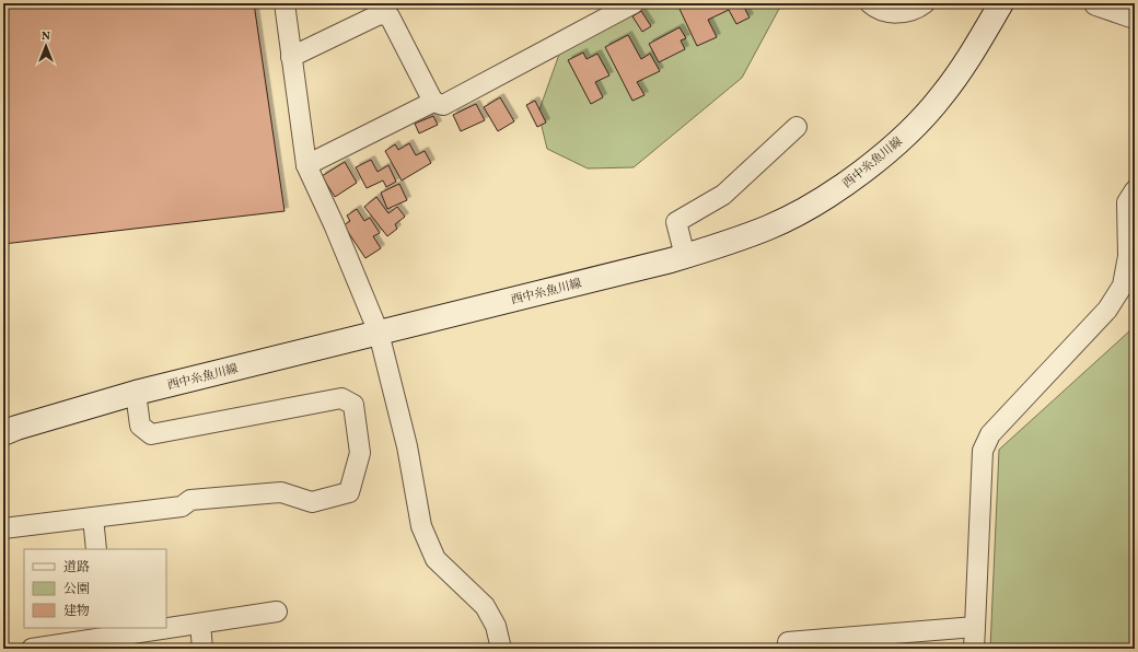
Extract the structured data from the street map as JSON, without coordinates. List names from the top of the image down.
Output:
{
  "streets": {
    "main road": ["西中糸魚川線"]
  },
  "legend": ["道路", "公園", "建物"],
  "north": "top"
}
